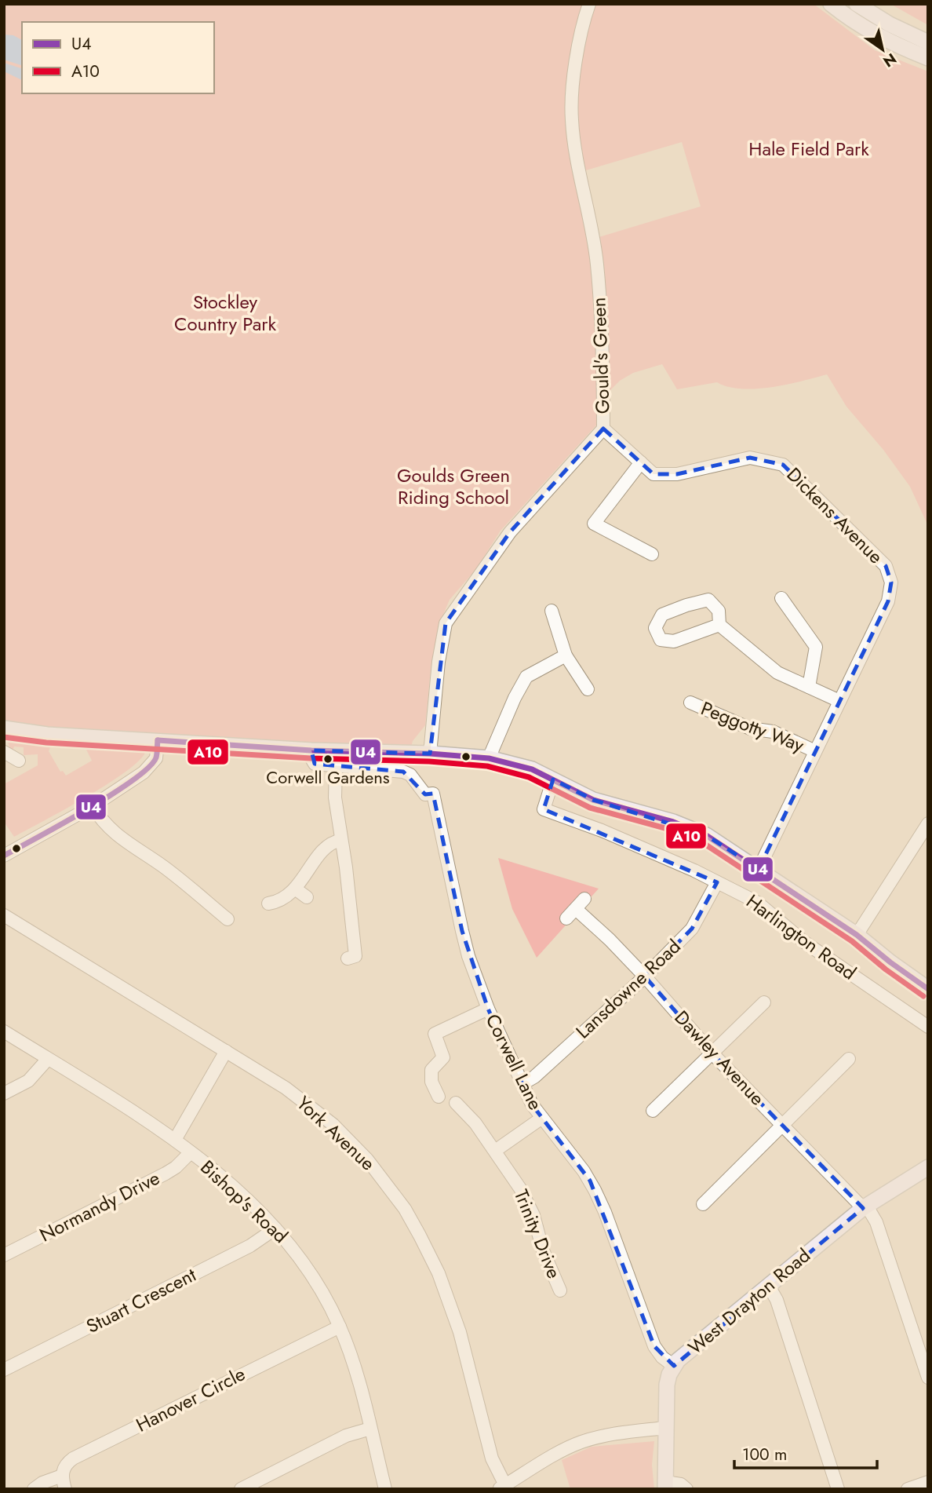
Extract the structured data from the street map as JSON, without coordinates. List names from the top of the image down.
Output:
{
  "streets": {
    "main road": ["Harlington Road", "West Drayton Road"],
    "street": [
      "Gould's Green",
      "Dickens Avenue",
      "Peggotty Way",
      "Lansdowne Road",
      "Dawley Avenue",
      "Corwell Lane",
      "York Avenue",
      "Bishop's Road",
      "Normandy Drive",
      "Trinity Drive",
      "Stuart Crescent",
      "Hanover Circle"
    ]
  },
  "crossings": [
    ["Gould's Green", "Dickens Avenue"],
    ["Gould's Green", "Harlington Road"],
    ["Dickens Avenue", "Peggotty Way"],
    ["Dickens Avenue", "Harlington Road"],
    ["Harlington Road", "Lansdowne Road"],
    ["Lansdowne Road", "Dawley Avenue"],
    ["Lansdowne Road", "Corwell Lane"],
    ["Dawley Avenue", "West Drayton Road"],
    ["Corwell Lane", "West Drayton Road"],
    ["Bishop's Road", "Normandy Drive"],
    ["Bishop's Road", "Stuart Crescent"],
    ["Bishop's Road", "Hanover Circle"]
  ],
  "parks": ["Hale Field Park", "Stockley Country Park", "Goulds Green Riding School"],
  "places": ["Corwell Gardens"],
  "lines": ["transit line A10", "transit line U4"],
  "legend": ["U4", "A10"],
  "scale_bar": "100 m",
  "north": "bottom right"
}
